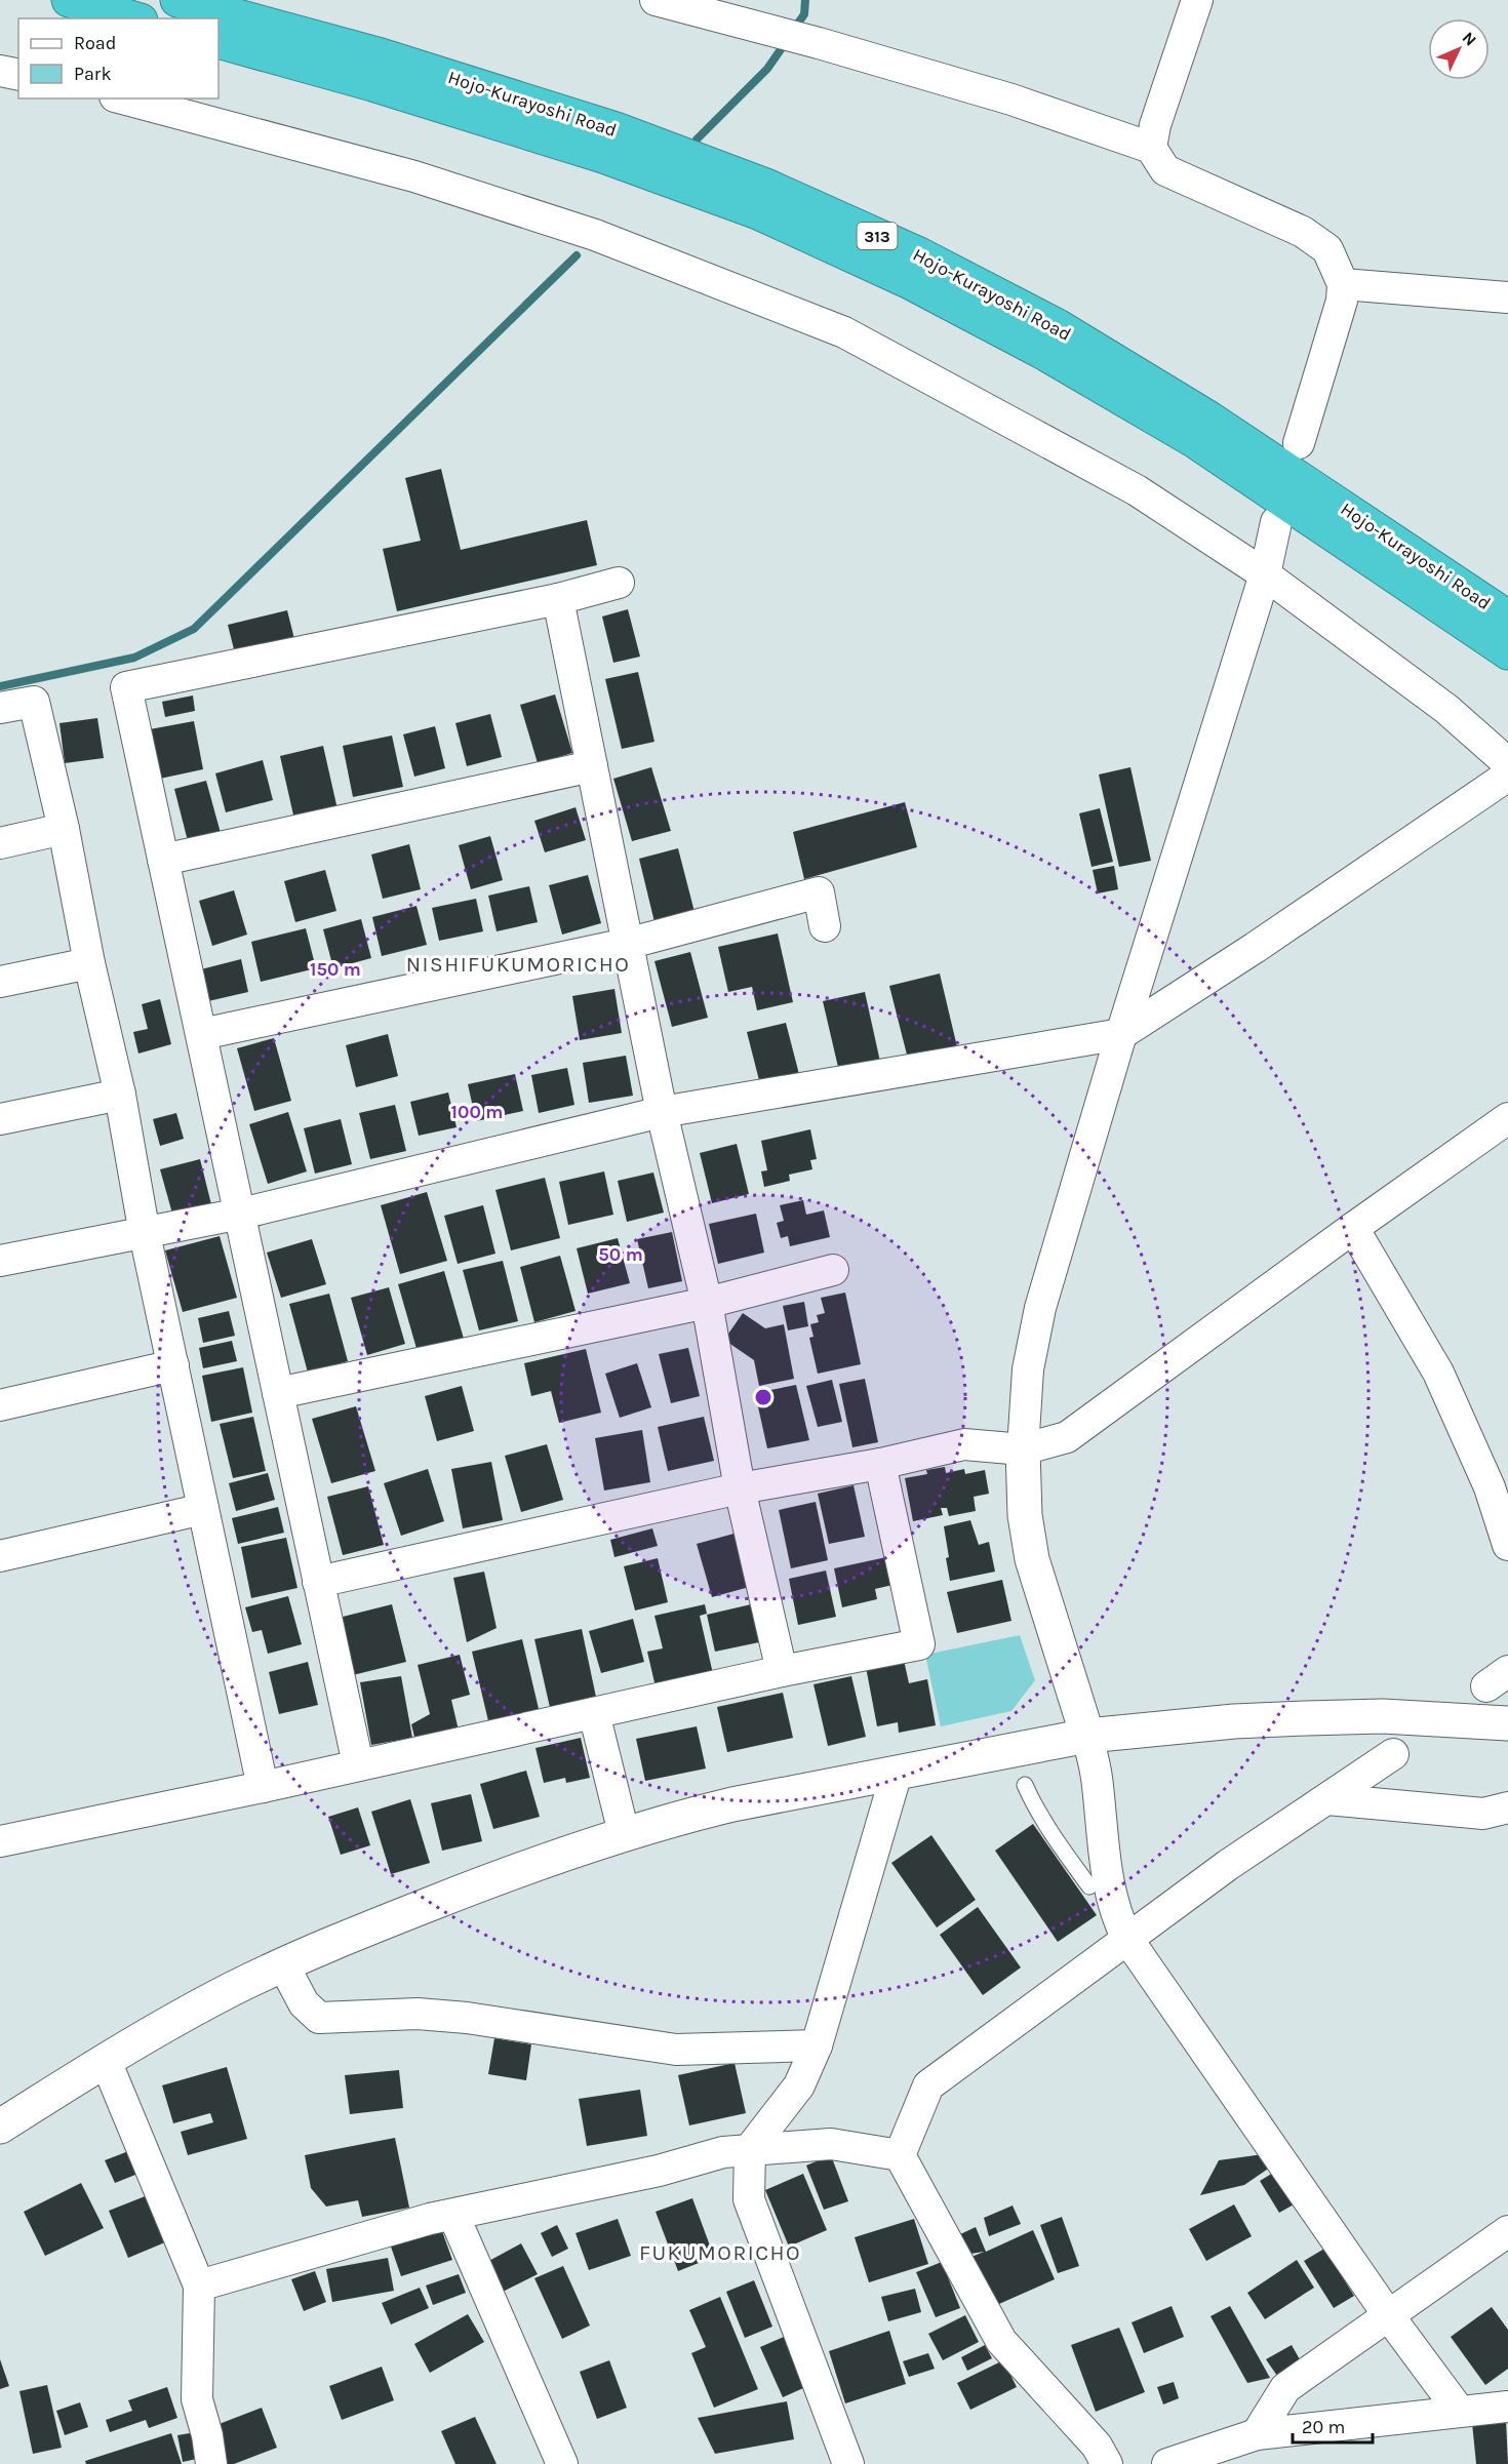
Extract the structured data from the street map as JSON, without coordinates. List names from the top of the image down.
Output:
{
  "streets": {
    "highway": ["Hojo-Kurayoshi Road", "313"]
  },
  "districts": ["NISHIFUKUMORICHO", "FUKUMORICHO"],
  "legend": ["Road", "Park"],
  "scale_bar": "20 m",
  "north": "top right",
  "rings": ["150 m", "100 m", "50 m"]
}
